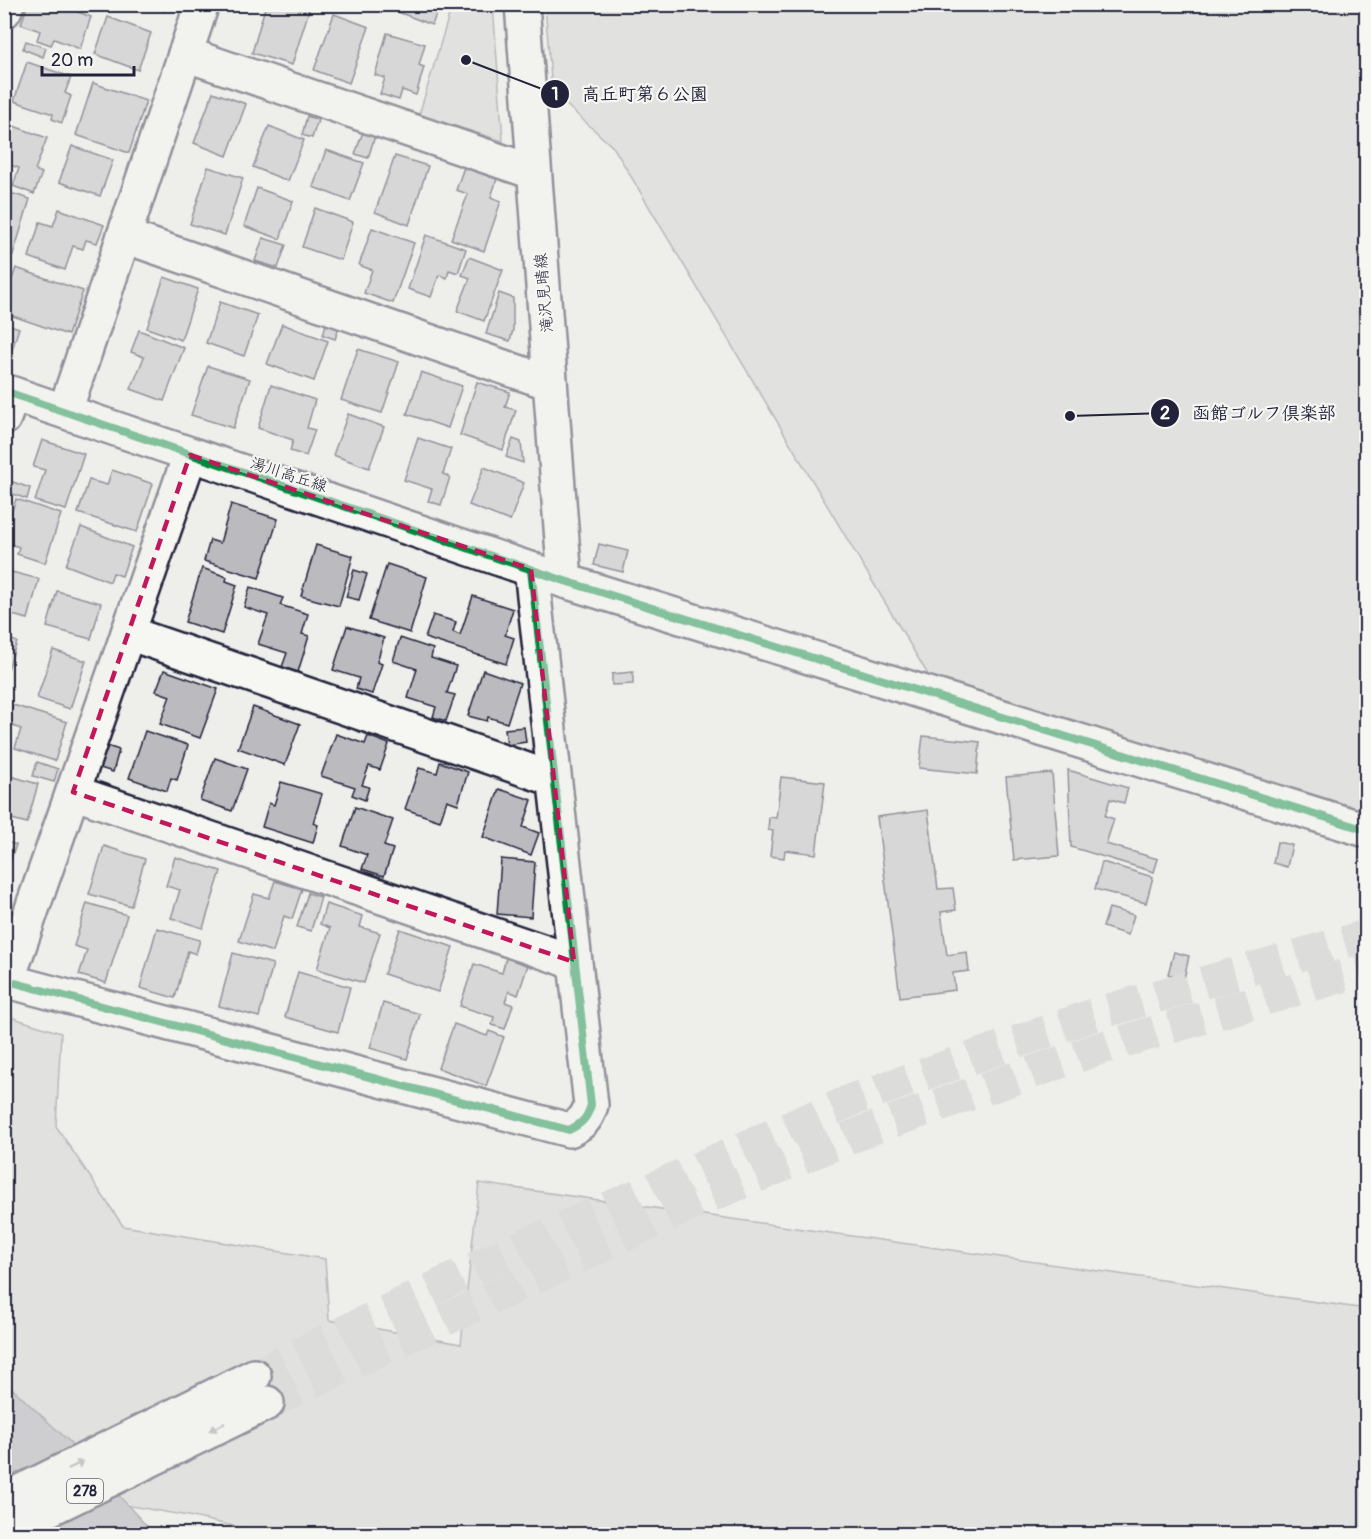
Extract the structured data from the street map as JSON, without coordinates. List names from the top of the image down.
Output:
{
  "streets": {
    "main road": ["滝沢見晴線", "湯川高丘線", "278"]
  },
  "crossings": [
    ["滝沢見晴線", "湯川高丘線"]
  ],
  "places": ["高丘町第６公園", "函館ゴルフ倶楽部"],
  "scale_bar": "20 m"
}
